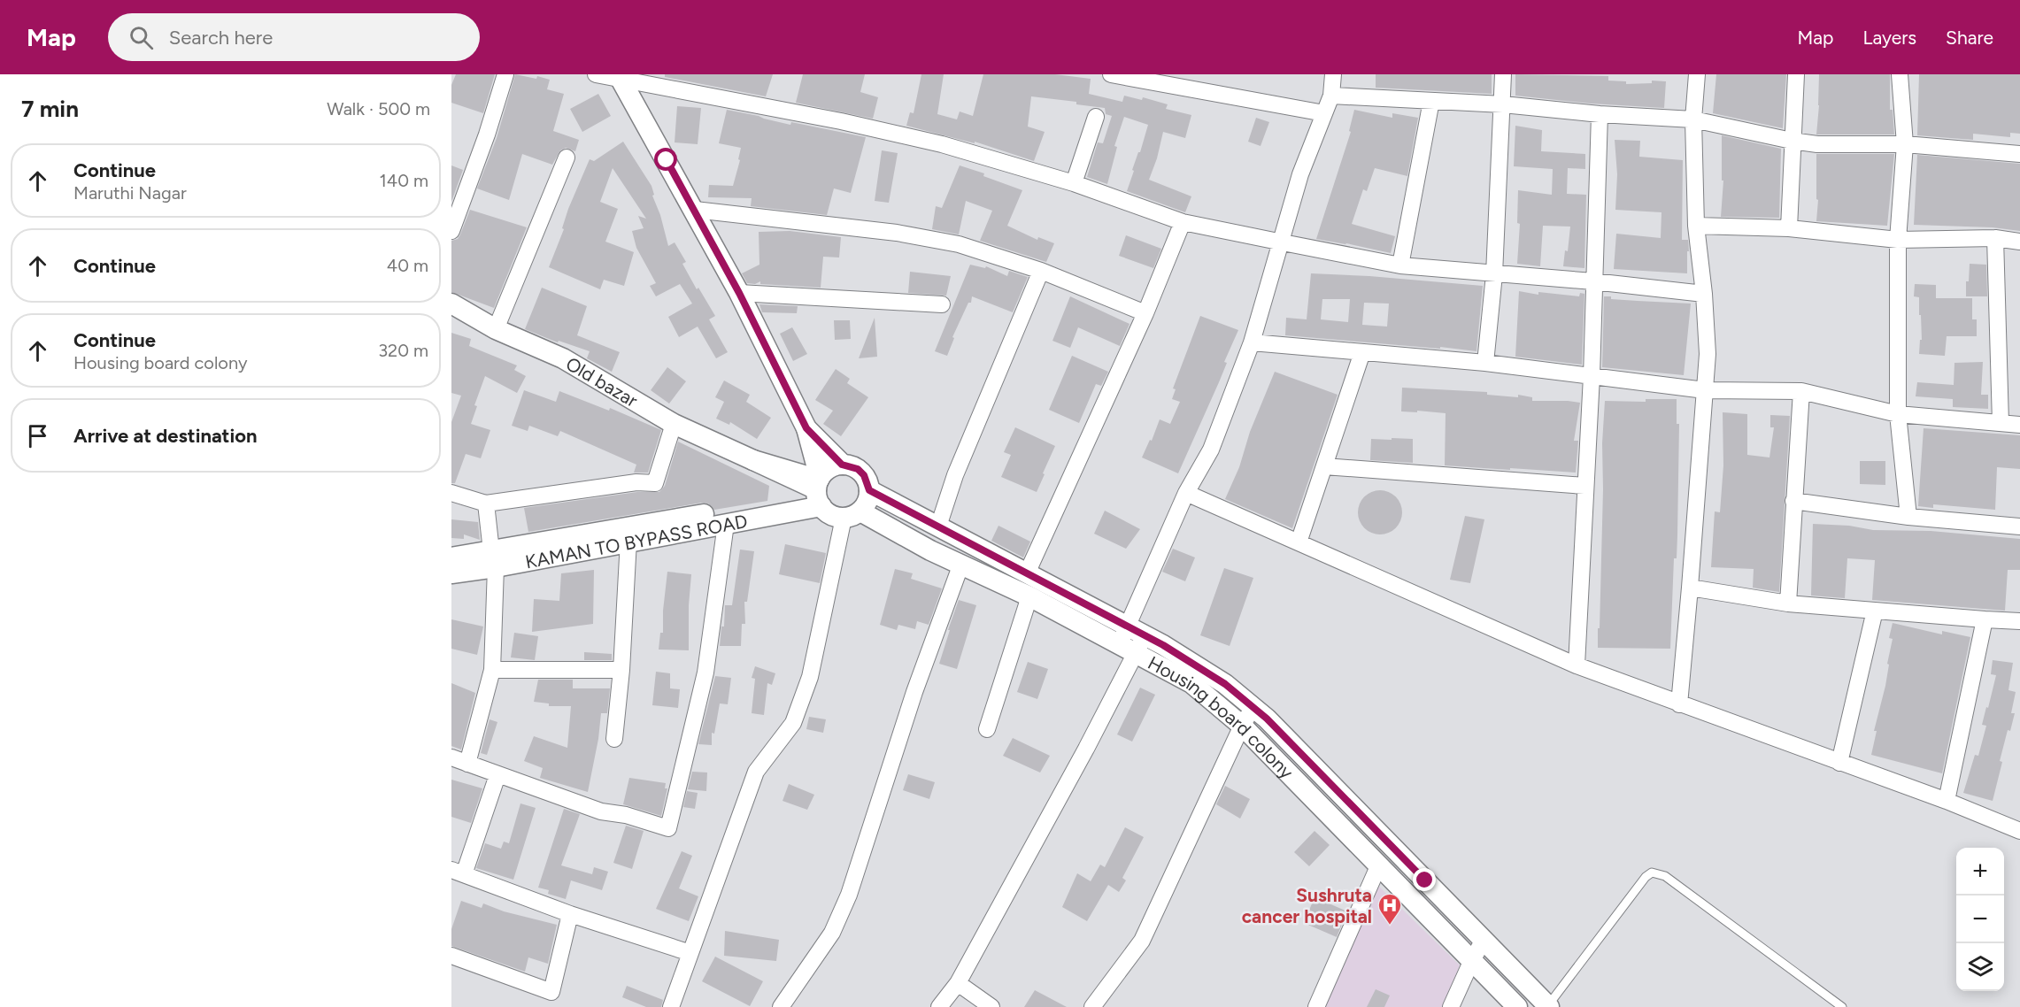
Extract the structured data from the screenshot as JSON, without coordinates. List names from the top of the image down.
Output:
{
  "streets": {
    "street": ["Old bazar", "KAMAN TO BYPASS ROAD", "Housing board colony"]
  },
  "crossings": [
    ["Old bazar", "KAMAN TO BYPASS ROAD"],
    ["Old bazar", "Housing board colony"],
    ["KAMAN TO BYPASS ROAD", "Housing board colony"]
  ],
  "places": {
    "hospital": ["Sushruta cancer hospital"]
  },
  "page": {
    "header": "Map",
    "search": "Search here",
    "nav": ["Map", "Layers", "Share"],
    "heading": ["7 min", "Walk · 500 m"],
    "list": [
      ["Continue", "Maruthi Nagar", "140 m"],
      ["Continue", "40 m"],
      ["Continue", "Housing board colony", "320 m"],
      "Arrive at destination"
    ],
    "map_buttons": ["+", "−"]
  }
}
